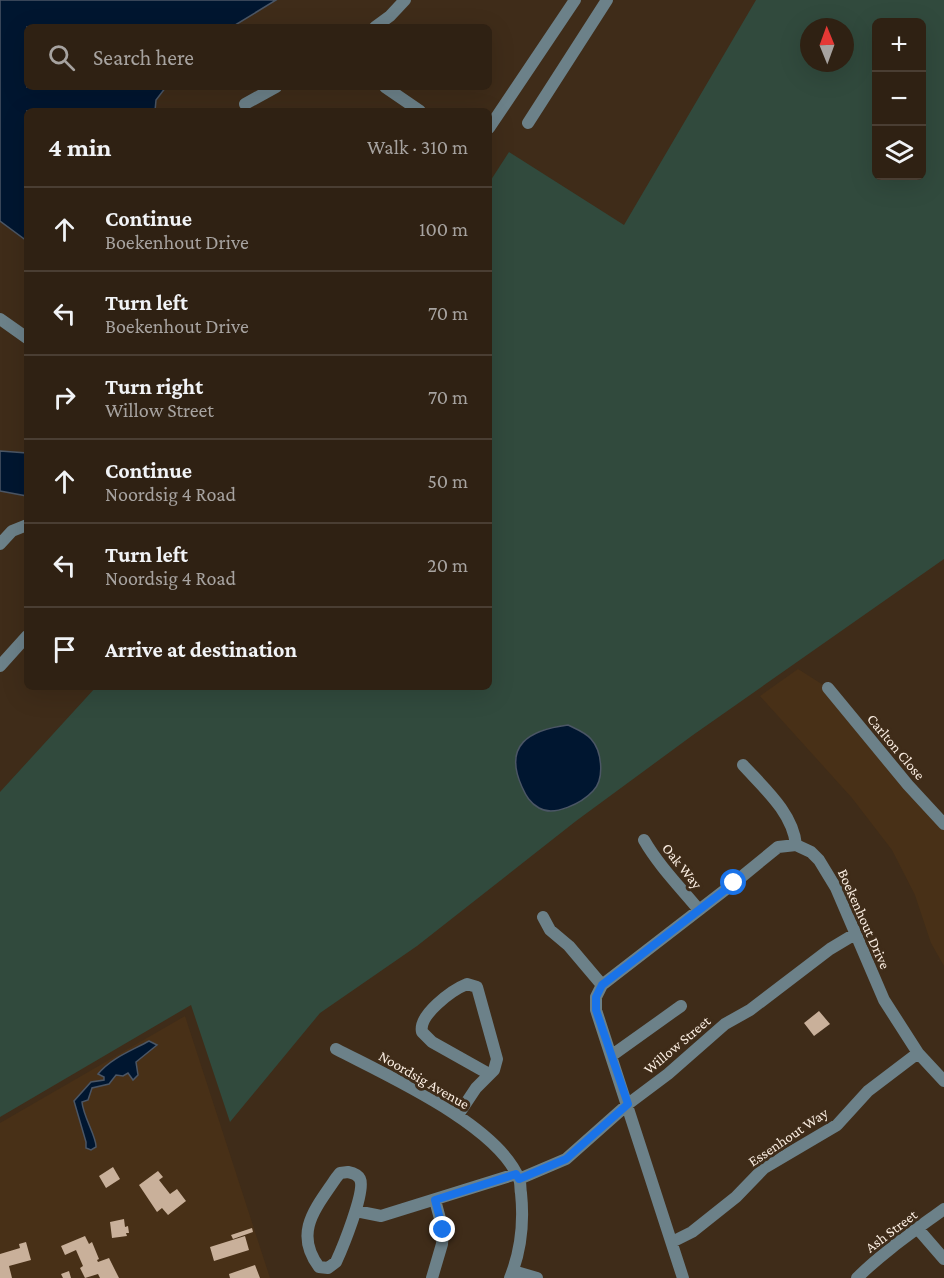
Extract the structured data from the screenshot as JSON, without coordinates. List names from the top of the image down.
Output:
{
  "streets": {
    "street": [
      "Carlton Close",
      "Oak Way",
      "Boekenhout Drive",
      "Willow Street",
      "Noordsig Avenue",
      "Essenhout Way",
      "Ash Street"
    ]
  },
  "crossings": [
    ["Boekenhout Drive", "Willow Street"],
    ["Boekenhout Drive", "Essenhout Way"],
    ["Willow Street", "Noordsig Avenue"]
  ],
  "north": "top",
  "page": {
    "map_buttons": ["+", "−"],
    "search": "Search here",
    "heading": ["4 min", "Walk · 310 m"],
    "list": [
      ["Continue", "Boekenhout Drive", "100 m"],
      ["Turn left", "Boekenhout Drive", "70 m"],
      ["Turn right", "Willow Street", "70 m"],
      ["Continue", "Noordsig 4 Road", "50 m"],
      ["Turn left", "Noordsig 4 Road", "20 m"],
      "Arrive at destination"
    ]
  }
}
